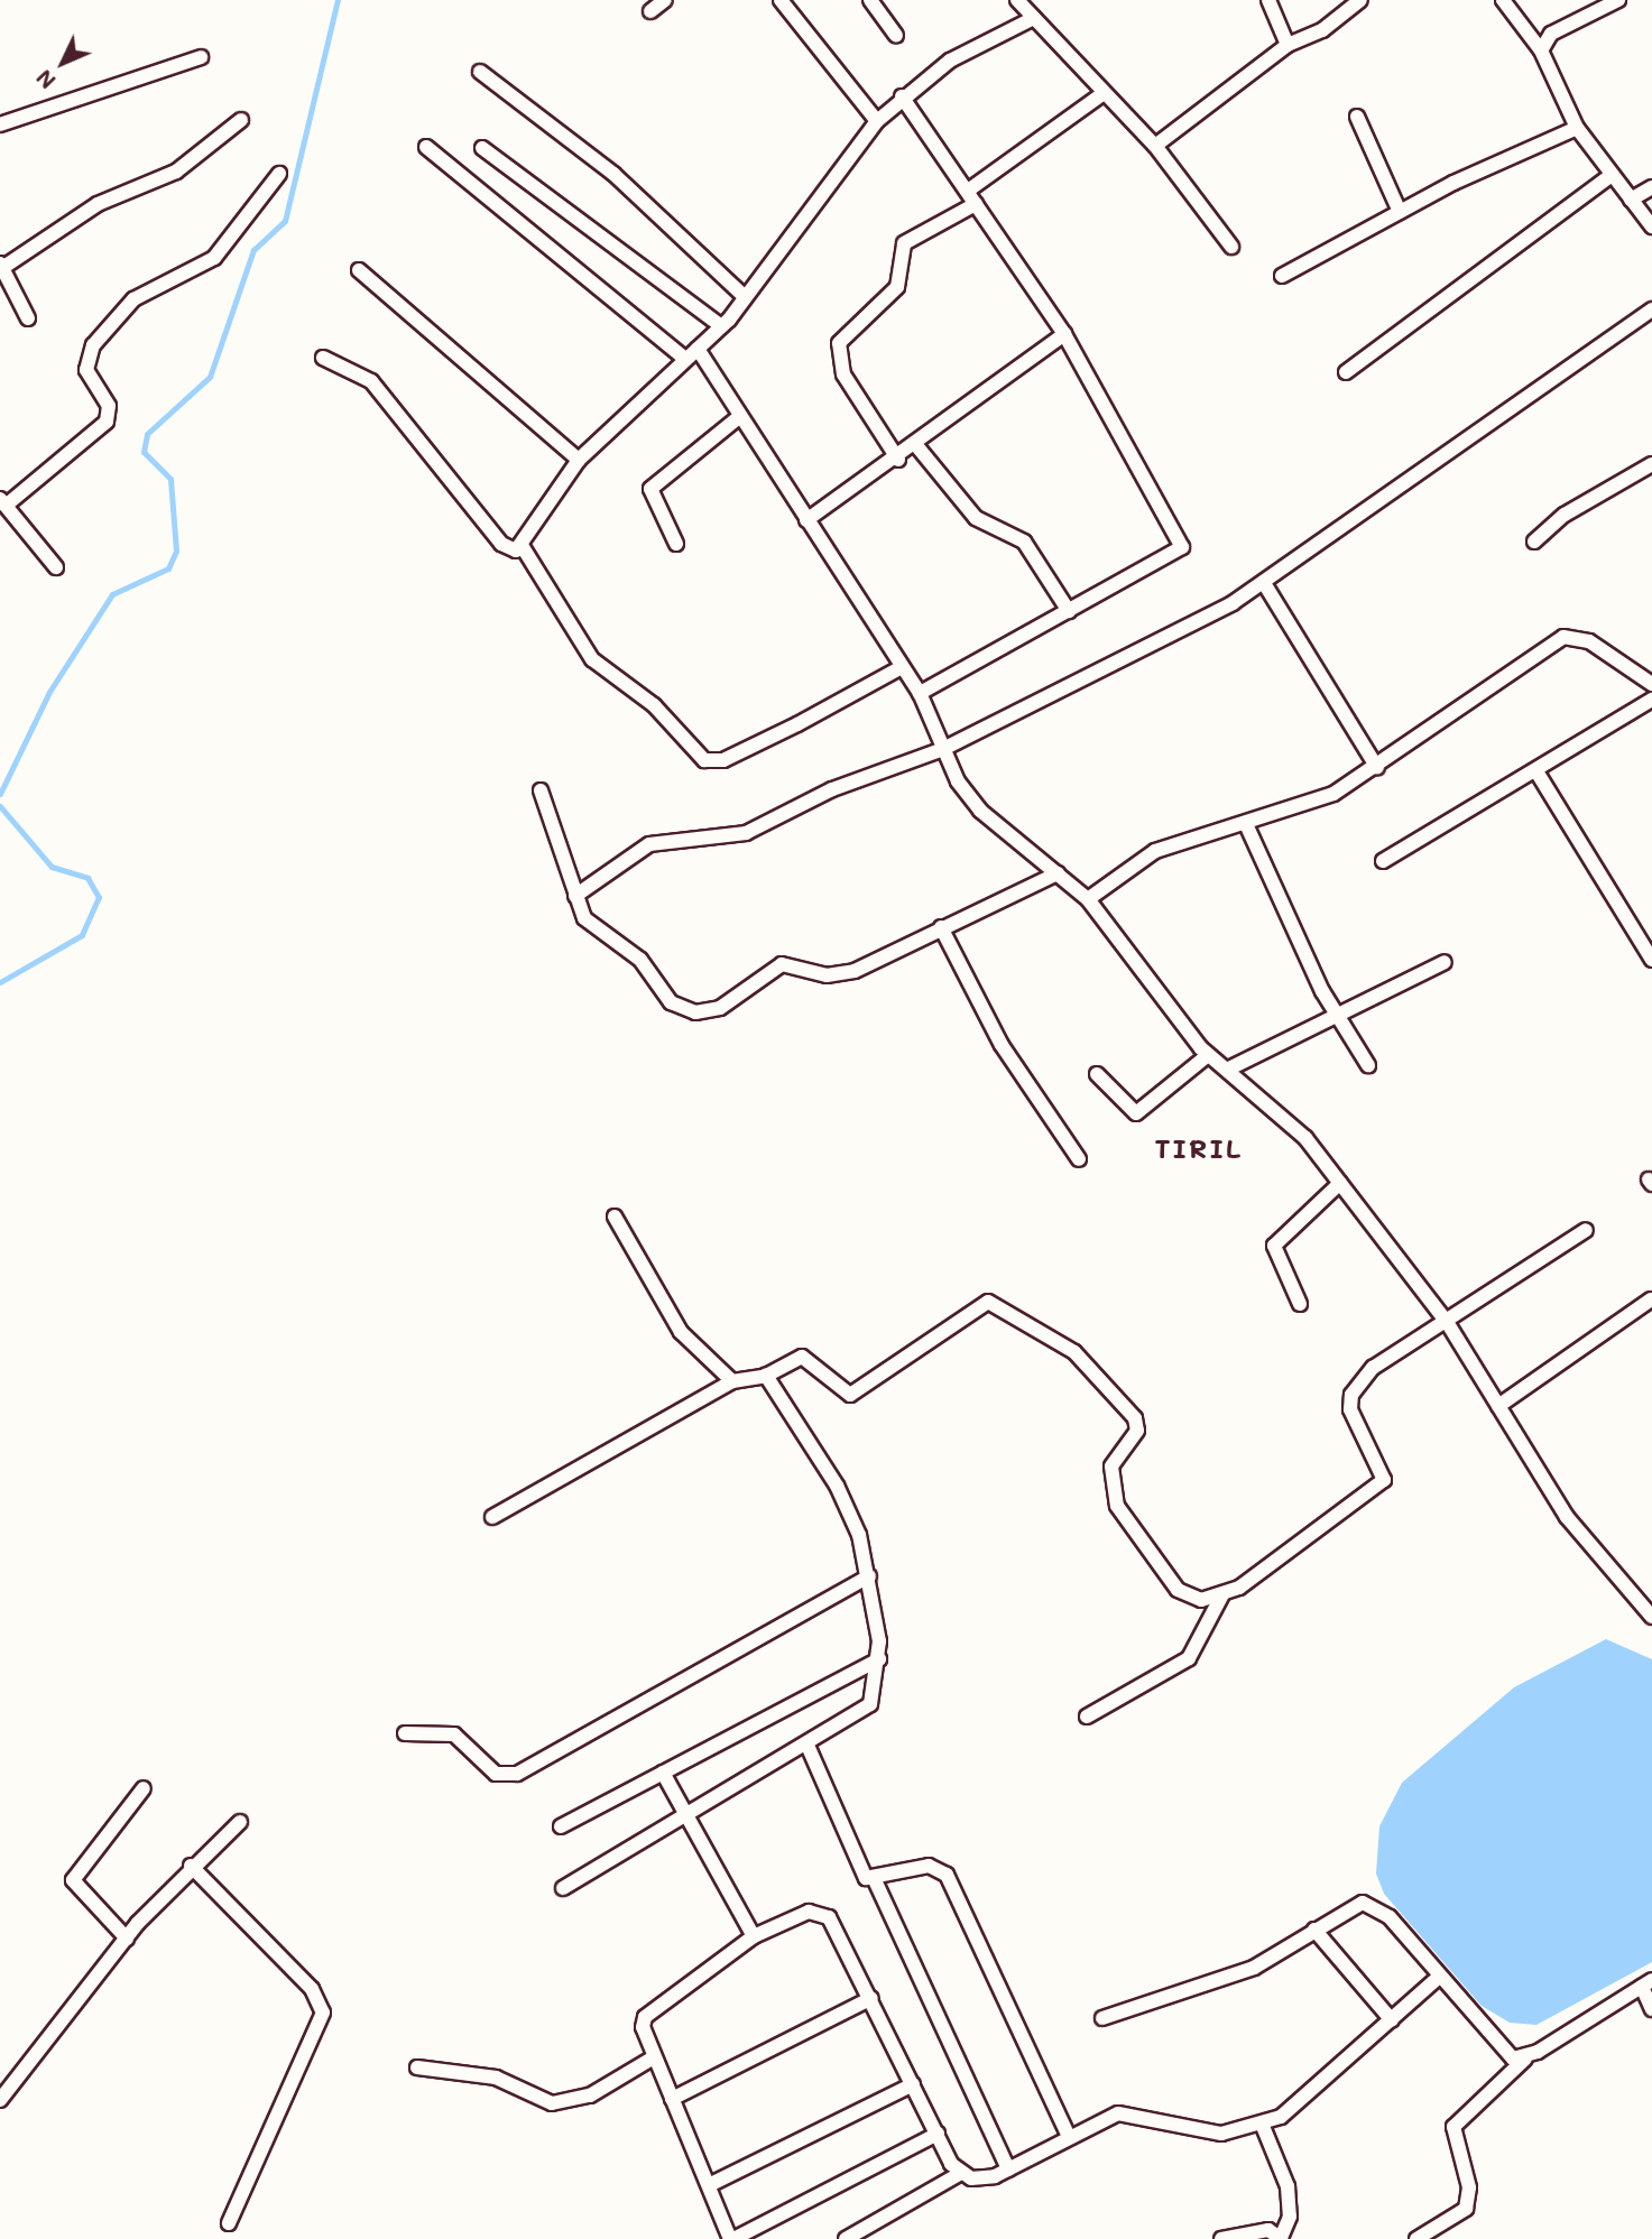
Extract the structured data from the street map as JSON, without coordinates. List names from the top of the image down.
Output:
{
  "districts": ["TIRIL"],
  "north": "bottom left"
}
